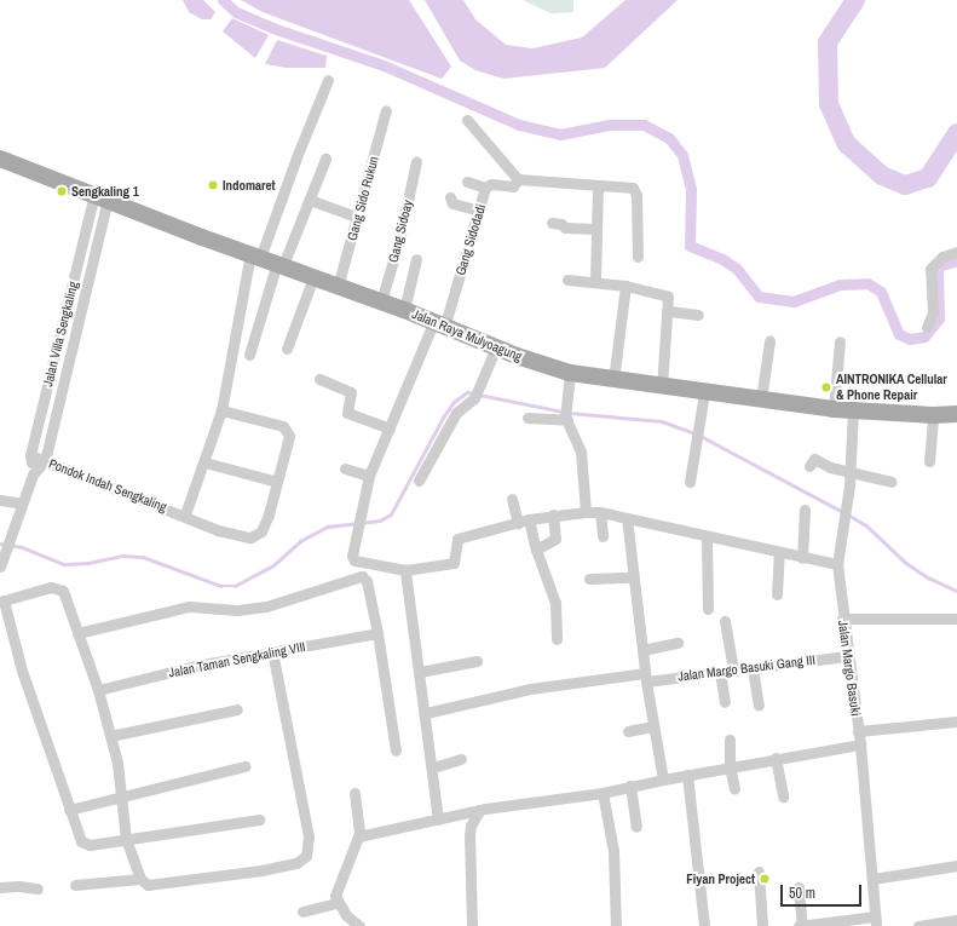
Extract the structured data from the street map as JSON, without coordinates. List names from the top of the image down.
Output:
{
  "streets": {
    "main road": ["Jalan Raya Mulyoagung"],
    "street": [
      "Gang Sido Rukun",
      "Gang Sidoay",
      "Gang Sidodadi",
      "Jalan Villa Sengkaling",
      "Pondok Indah Sengkaling",
      "Jalan Taman Sengkaling VIII",
      "Jalan Margo Basuki Gang III",
      "Jalan Margo Basuki"
    ]
  },
  "crossings": [
    ["Gang Sido Rukun", "Jalan Raya Mulyoagung"],
    ["Gang Sidoay", "Jalan Raya Mulyoagung"],
    ["Gang Sidodadi", "Jalan Raya Mulyoagung"],
    ["Jalan Villa Sengkaling", "Jalan Raya Mulyoagung"],
    ["Jalan Villa Sengkaling", "Pondok Indah Sengkaling"],
    ["Jalan Raya Mulyoagung", "Jalan Margo Basuki"],
    ["Jalan Margo Basuki Gang III", "Jalan Margo Basuki"]
  ],
  "places": [
    "Indomaret",
    "Sengkaling 1",
    "AINTRONIKA Cellular & Phone Repair",
    "Fiyan Project"
  ],
  "scale_bar": "50 m"
}
